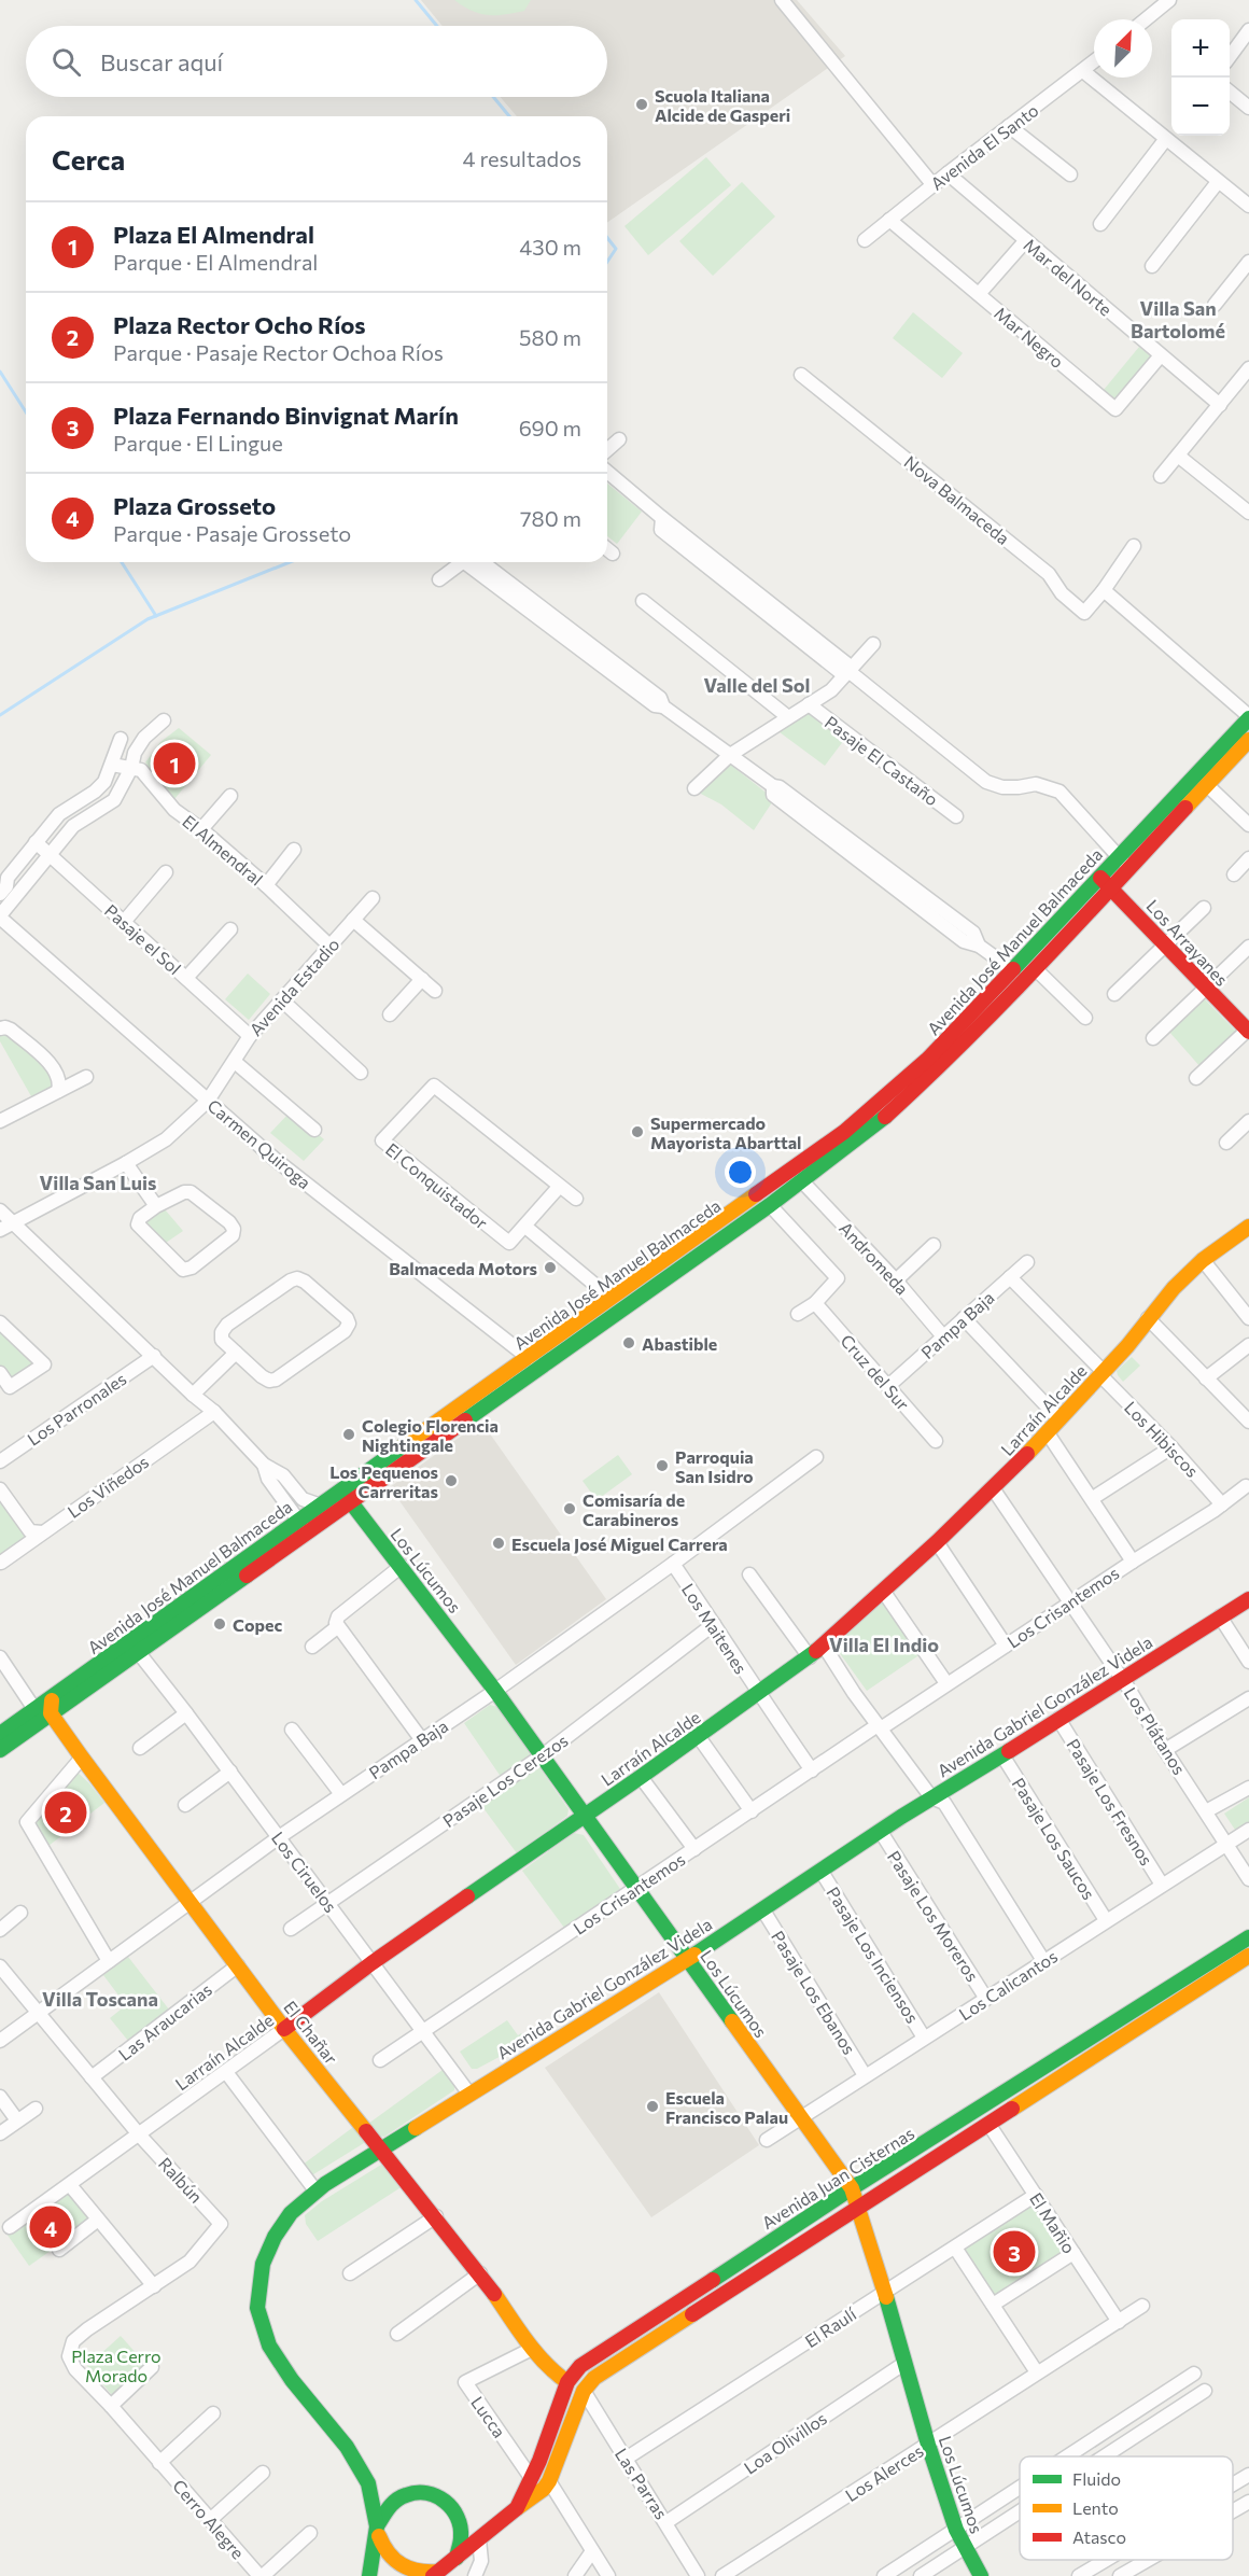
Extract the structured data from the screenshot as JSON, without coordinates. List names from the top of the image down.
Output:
{
  "streets": {
    "main road": [
      "Avenida José Manuel Balmaceda",
      "Los Arrayanes",
      "Larraín Alcalde",
      "Los Lúcumos",
      "Avenida Gabriel González Videla",
      "El Chañar",
      "Avenida Juan Cisternas"
    ],
    "street": [
      "Avenida El Santo",
      "Mar del Norte",
      "Mar Negro",
      "Nova Balmaceda",
      "Pasaje El Castaño",
      "El Almendral",
      "Pasaje el Sol",
      "Avenida Estadio",
      "Carmen Quiroga",
      "El Conquistador",
      "Andromeda",
      "Pampa Baja",
      "Cruz del Sur",
      "Los Parronales",
      "Los Hibiscos",
      "Los Viñedos",
      "Los Crisantemos",
      "Los Maitenes",
      "Los Plátanos",
      "Pasaje Los Cerezos",
      "Pasaje Los Fresnos",
      "Pasaje Los Saucos",
      "Los Ciruelos",
      "Pasaje Los Moreros",
      "Pasaje Los Inciensos",
      "Los Calicantos",
      "Pasaje Los Ebanos",
      "Las Araucarias",
      "Ralbún",
      "El Mañio",
      "El Raulí",
      "Lucca",
      "Loa Olivillos",
      "Los Alerces",
      "Las Parras",
      "Cerro Alegre"
    ]
  },
  "crossings": [
    ["Avenida El Santo", "Mar del Norte"],
    ["Avenida El Santo", "Mar Negro"],
    ["Mar del Norte", "Mar Negro"],
    ["El Almendral", "Avenida Estadio"],
    ["Pasaje el Sol", "Avenida Estadio"],
    ["Avenida José Manuel Balmaceda", "Los Arrayanes"],
    ["Avenida José Manuel Balmaceda", "Carmen Quiroga"],
    ["Avenida José Manuel Balmaceda", "Andromeda"],
    ["Avenida José Manuel Balmaceda", "Los Lúcumos"],
    ["Avenida José Manuel Balmaceda", "Los Ciruelos"],
    ["Avenida José Manuel Balmaceda", "El Chañar"],
    ["Avenida Estadio", "Carmen Quiroga"],
    ["Andromeda", "Pampa Baja"],
    ["Pampa Baja", "Cruz del Sur"],
    ["Pampa Baja", "Los Hibiscos"],
    ["Pampa Baja", "Los Lúcumos"],
    ["Pampa Baja", "Los Maitenes"],
    ["Pampa Baja", "Los Ciruelos"],
    ["Pampa Baja", "El Chañar"],
    ["Pampa Baja", "Ralbún"],
    ["Larraín Alcalde", "Los Hibiscos"],
    ["Larraín Alcalde", "Los Lúcumos"],
    ["Larraín Alcalde", "Los Maitenes"],
    ["Larraín Alcalde", "Los Plátanos"],
    ["Larraín Alcalde", "Los Ciruelos"],
    ["Larraín Alcalde", "El Chañar"],
    ["Larraín Alcalde", "Ralbún"],
    ["Los Hibiscos", "Los Crisantemos"],
    ["Los Lúcumos", "Los Crisantemos"],
    ["Los Lúcumos", "Avenida Gabriel González Videla"],
    ["Los Lúcumos", "Pasaje Los Cerezos"],
    ["Los Lúcumos", "Los Calicantos"],
    ["Los Lúcumos", "Avenida Juan Cisternas"],
    ["Los Lúcumos", "El Raulí"],
    ["Los Lúcumos", "Loa Olivillos"],
    ["Los Lúcumos", "Los Alerces"],
    ["Los Crisantemos", "Los Maitenes"],
    ["Los Crisantemos", "Los Plátanos"],
    ["Los Crisantemos", "Los Ciruelos"],
    ["Los Maitenes", "Pasaje Los Cerezos"],
    ["Avenida Gabriel González Videla", "Los Plátanos"],
    ["Avenida Gabriel González Videla", "Pasaje Los Fresnos"],
    ["Avenida Gabriel González Videla", "Pasaje Los Saucos"],
    ["Avenida Gabriel González Videla", "Los Ciruelos"],
    ["Avenida Gabriel González Videla", "Pasaje Los Moreros"],
    ["Avenida Gabriel González Videla", "Pasaje Los Inciensos"],
    ["Avenida Gabriel González Videla", "Pasaje Los Ebanos"],
    ["Avenida Gabriel González Videla", "El Chañar"],
    ["Avenida Gabriel González Videla", "Avenida Juan Cisternas"],
    ["Los Plátanos", "Los Calicantos"],
    ["Pasaje Los Cerezos", "Los Ciruelos"],
    ["Pasaje Los Fresnos", "Los Calicantos"],
    ["Pasaje Los Saucos", "Los Calicantos"],
    ["Pasaje Los Moreros", "Los Calicantos"],
    ["Pasaje Los Inciensos", "Los Calicantos"],
    ["Los Calicantos", "Pasaje Los Ebanos"],
    ["Las Araucarias", "El Chañar"],
    ["Las Araucarias", "Ralbún"],
    ["El Chañar", "Avenida Juan Cisternas"],
    ["El Chañar", "Lucca"],
    ["Avenida Juan Cisternas", "El Mañio"],
    ["Avenida Juan Cisternas", "Lucca"],
    ["Avenida Juan Cisternas", "Las Parras"],
    ["Ralbún", "Cerro Alegre"],
    ["El Mañio", "El Raulí"],
    ["El Mañio", "Los Alerces"],
    ["El Raulí", "Las Parras"],
    ["Loa Olivillos", "Las Parras"]
  ],
  "districts": [
    "Villa San Bartolomé",
    "Valle del Sol",
    "Villa San Luis",
    "Villa El Indio",
    "Villa Toscana"
  ],
  "parks": ["Plaza Cerro Morado"],
  "places": [
    "Scuola Italiana Alcide de Gasperi",
    "Supermercado Mayorista Abarttal",
    "Balmaceda Motors",
    "Abastible",
    "Colegio Florencia Nightingale",
    "Parroquia San Isidro",
    "Los Pequenos Carreritas",
    "Comisaría de Carabineros",
    "Escuela José Miguel Carrera",
    "Copec",
    "Escuela Francisco Palau"
  ],
  "legend": ["Fluido", "Lento", "Atasco"],
  "north": "top right",
  "page": {
    "map_buttons": ["+", "−"],
    "search": "Buscar aquí",
    "heading": ["Cerca", "4 resultados"],
    "list": [
      {
        "mark": "1",
        "name": "Plaza El Almendral",
        "note": "Parque · El Almendral",
        "value": "430 m"
      },
      {
        "mark": "2",
        "name": "Plaza Rector Ocho Ríos",
        "note": "Parque · Pasaje Rector Ochoa Ríos",
        "value": "580 m"
      },
      {
        "mark": "3",
        "name": "Plaza Fernando Binvignat Marín",
        "note": "Parque · El Lingue",
        "value": "690 m"
      },
      {
        "mark": "4",
        "name": "Plaza Grosseto",
        "note": "Parque · Pasaje Grosseto",
        "value": "780 m"
      }
    ],
    "pins": [
      "1",
      "2",
      "4",
      "3"
    ]
  }
}
